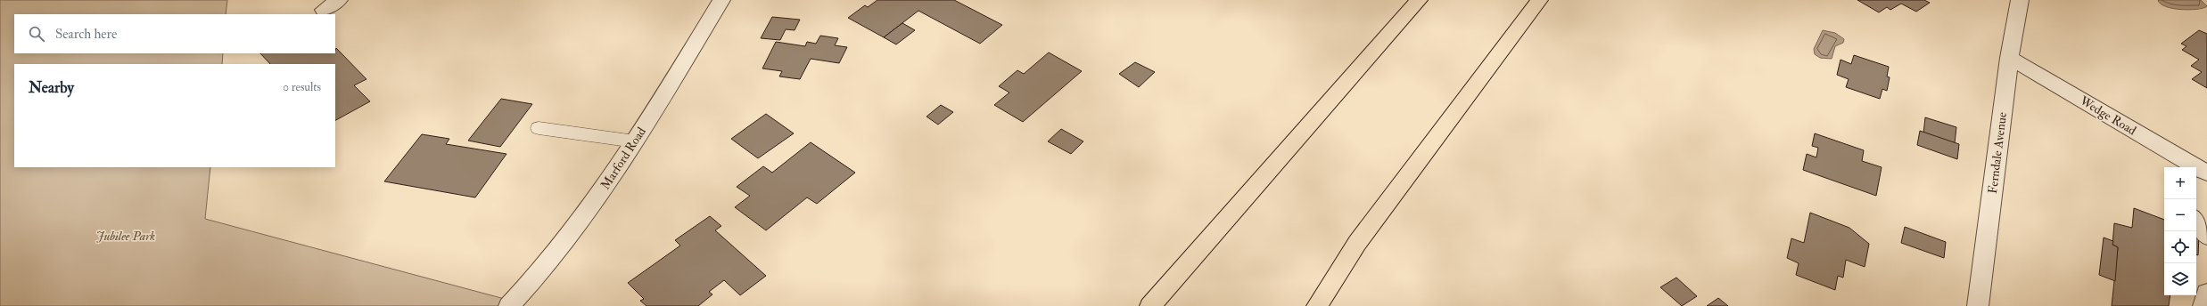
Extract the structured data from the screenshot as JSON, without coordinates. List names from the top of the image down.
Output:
{
  "streets": {
    "street": ["Wedge Road", "Ferndale Avenue", "Marford Road"]
  },
  "crossings": [
    ["Wedge Road", "Ferndale Avenue"]
  ],
  "parks": ["Jubilee Park"],
  "page": {
    "search": "Search here",
    "heading": ["Nearby", "0 results"],
    "map_buttons": ["+", "−"]
  }
}
